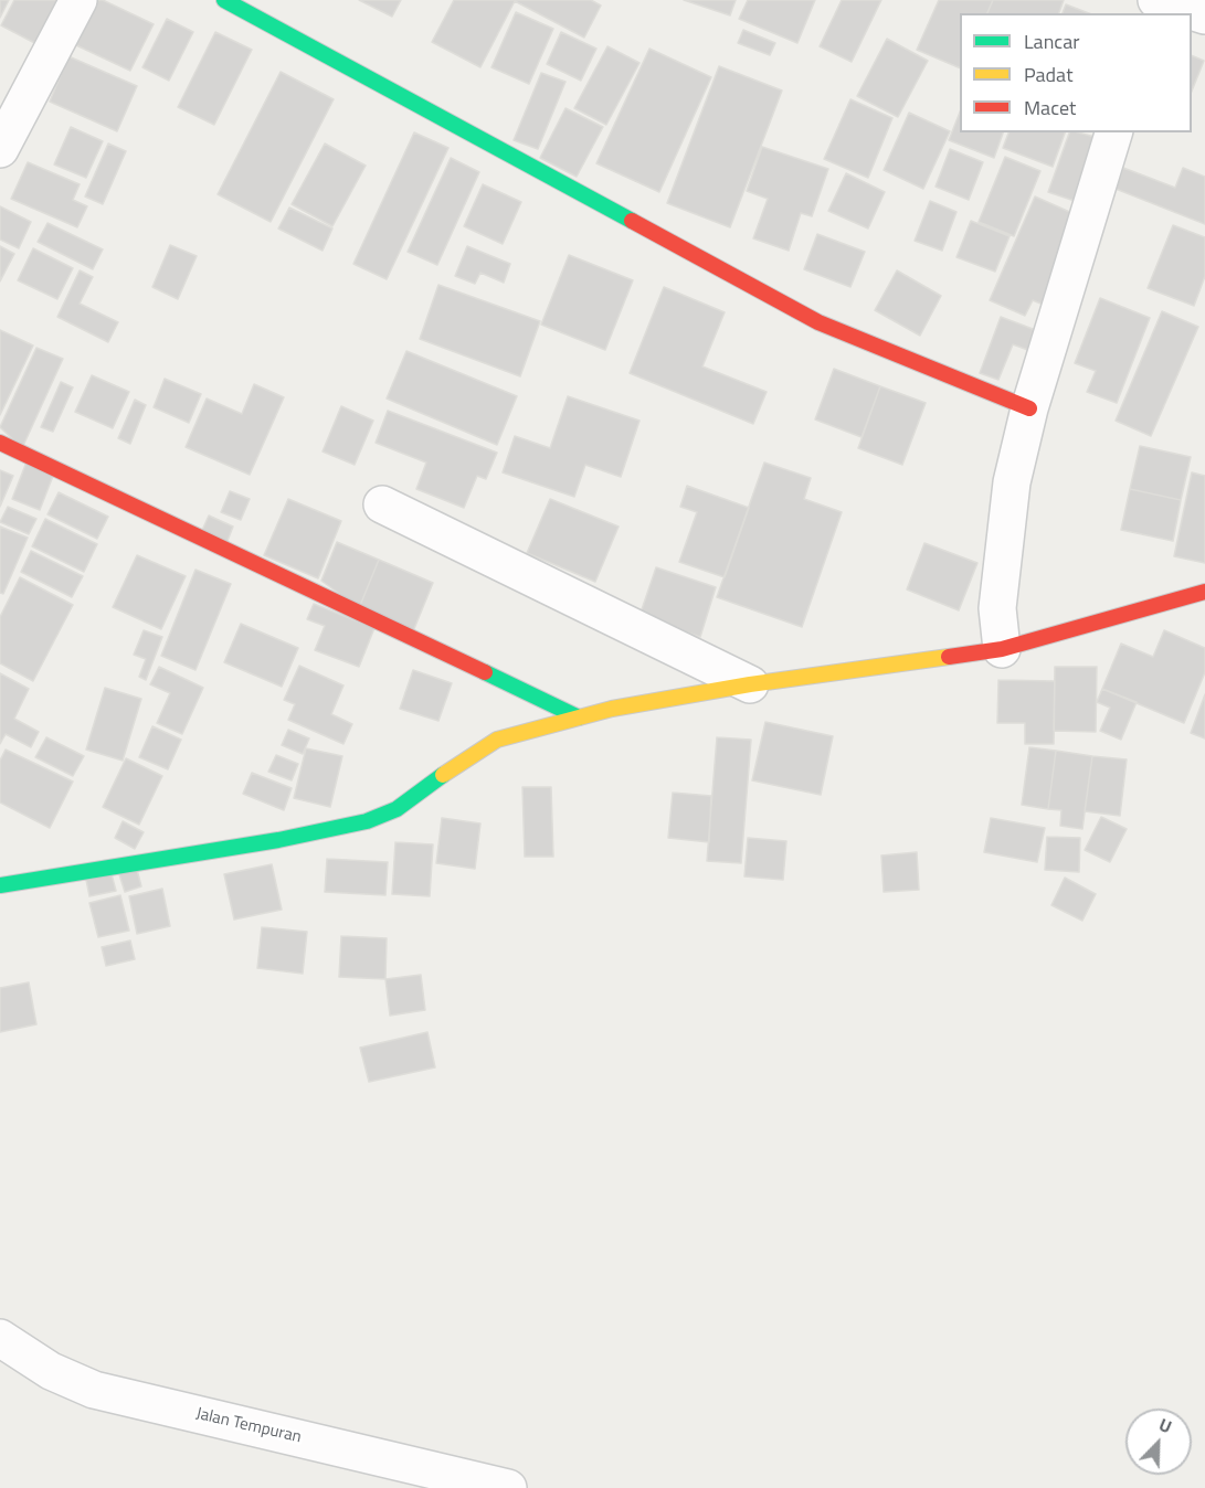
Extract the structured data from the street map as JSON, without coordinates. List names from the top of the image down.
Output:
{
  "streets": {
    "street": ["Jalan Tempuran"]
  },
  "legend": ["Lancar", "Padat", "Macet"],
  "north": "top right"
}
